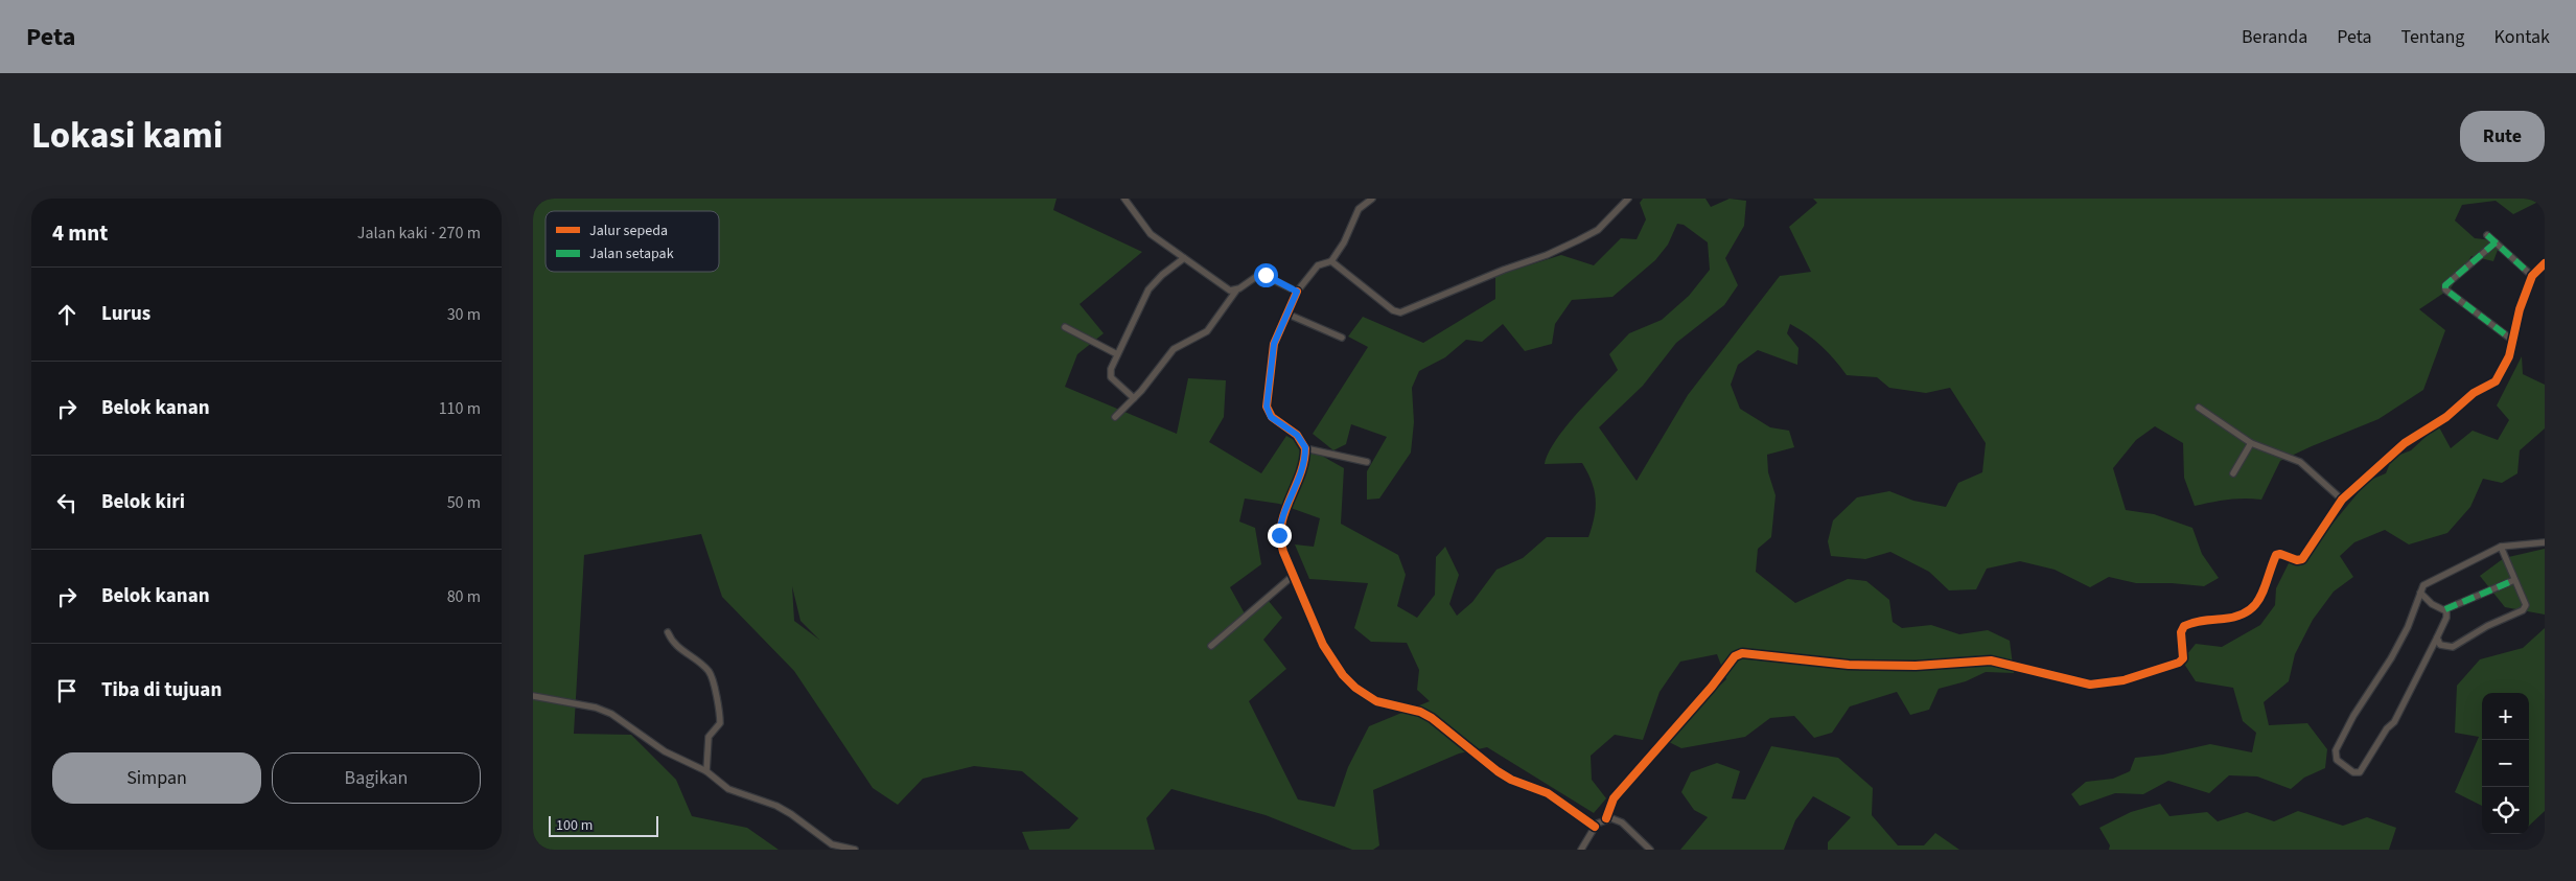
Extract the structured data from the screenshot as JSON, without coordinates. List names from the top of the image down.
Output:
{
  "legend": ["Jalur sepeda", "Jalan setapak"],
  "scale_bar": "100 m",
  "page": {
    "header": "Peta",
    "nav": [
      "Beranda",
      "Peta",
      "Tentang",
      "Kontak"
    ],
    "title": "Lokasi kami",
    "buttons": [
      "Rute",
      ["Simpan", "Bagikan"]
    ],
    "heading": ["4 mnt", "Jalan kaki · 270 m"],
    "list": [
      ["Lurus", "30 m"],
      ["Belok kanan", "110 m"],
      ["Belok kiri", "50 m"],
      ["Belok kanan", "80 m"],
      "Tiba di tujuan"
    ],
    "map_buttons": ["+", "−"],
    "scale": "100 m"
  }
}
